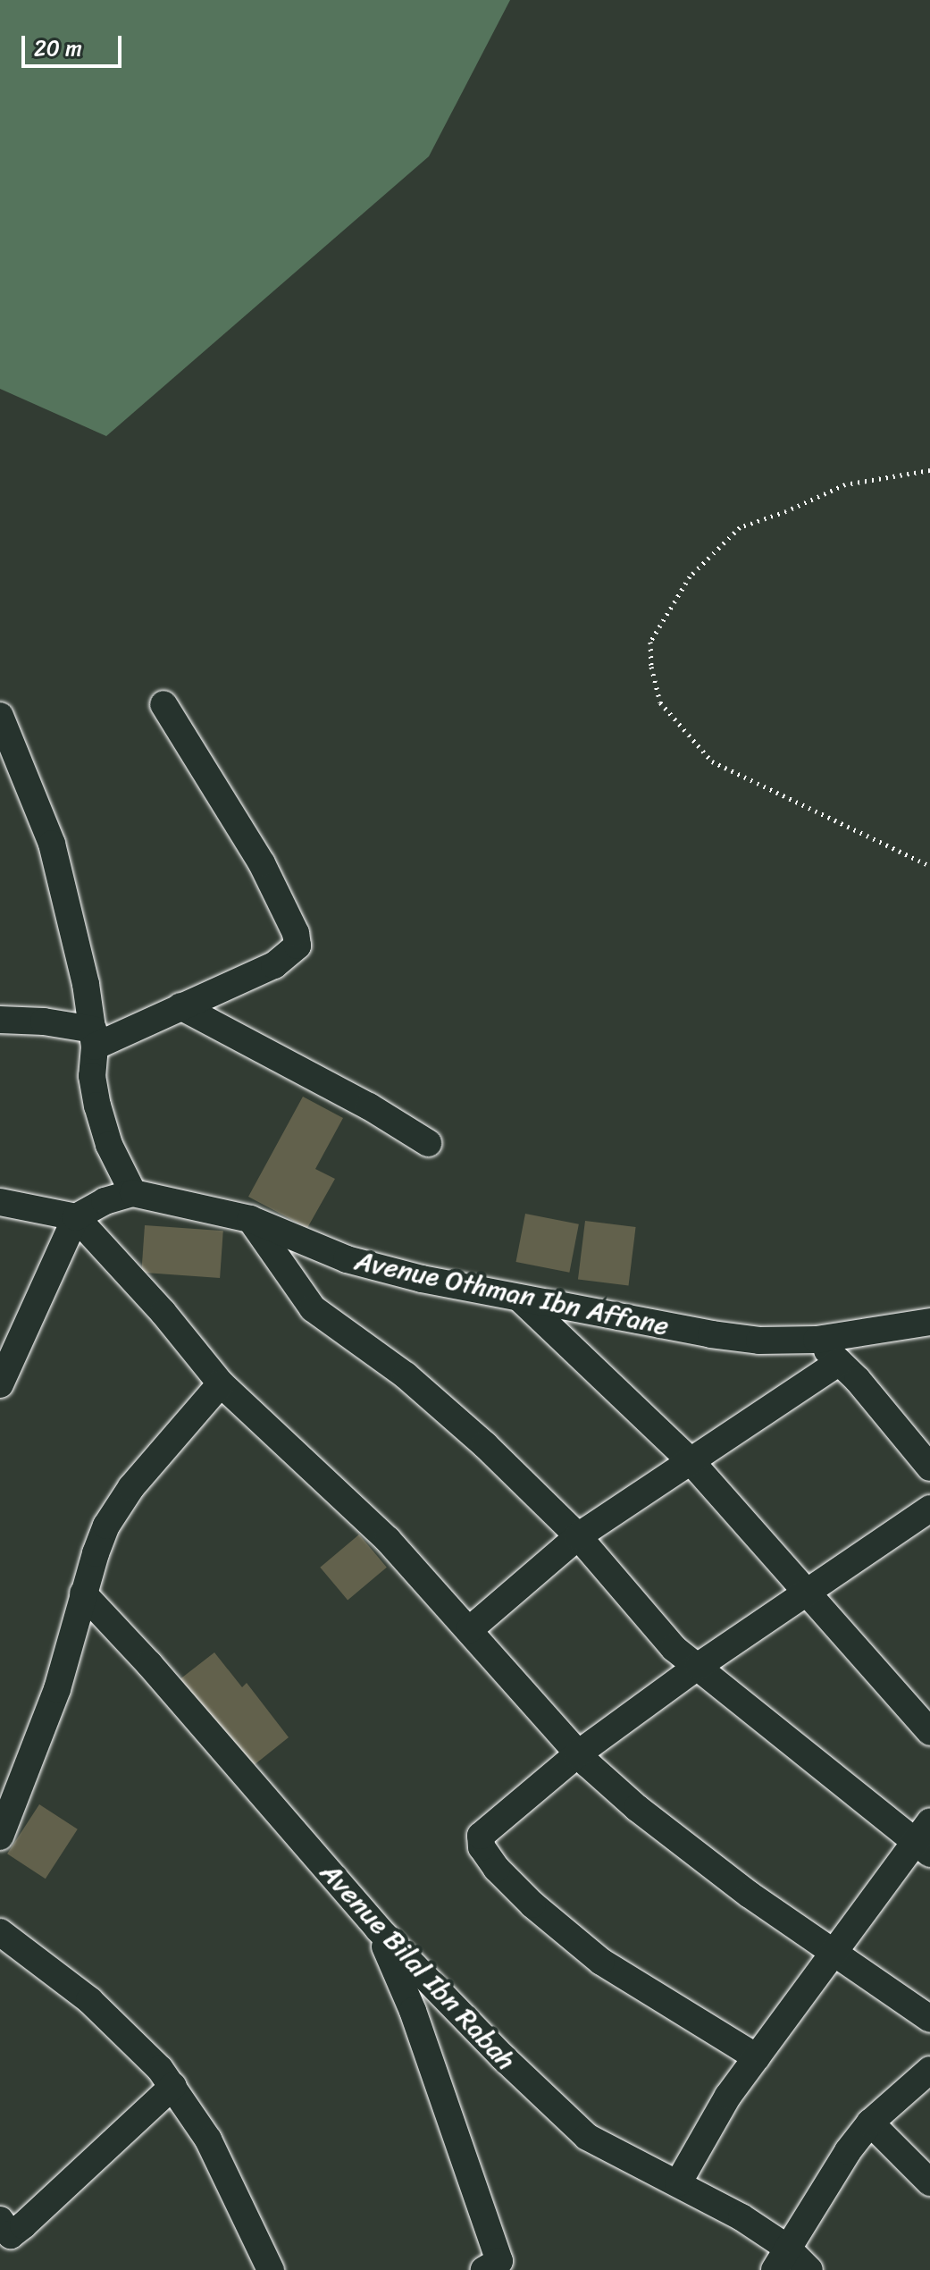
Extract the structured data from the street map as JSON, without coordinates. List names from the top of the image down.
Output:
{
  "streets": {
    "street": ["Avenue Othman Ibn Affane", "Avenue Bilal Ibn Rabah"]
  },
  "scale_bar": "20 m"
}
